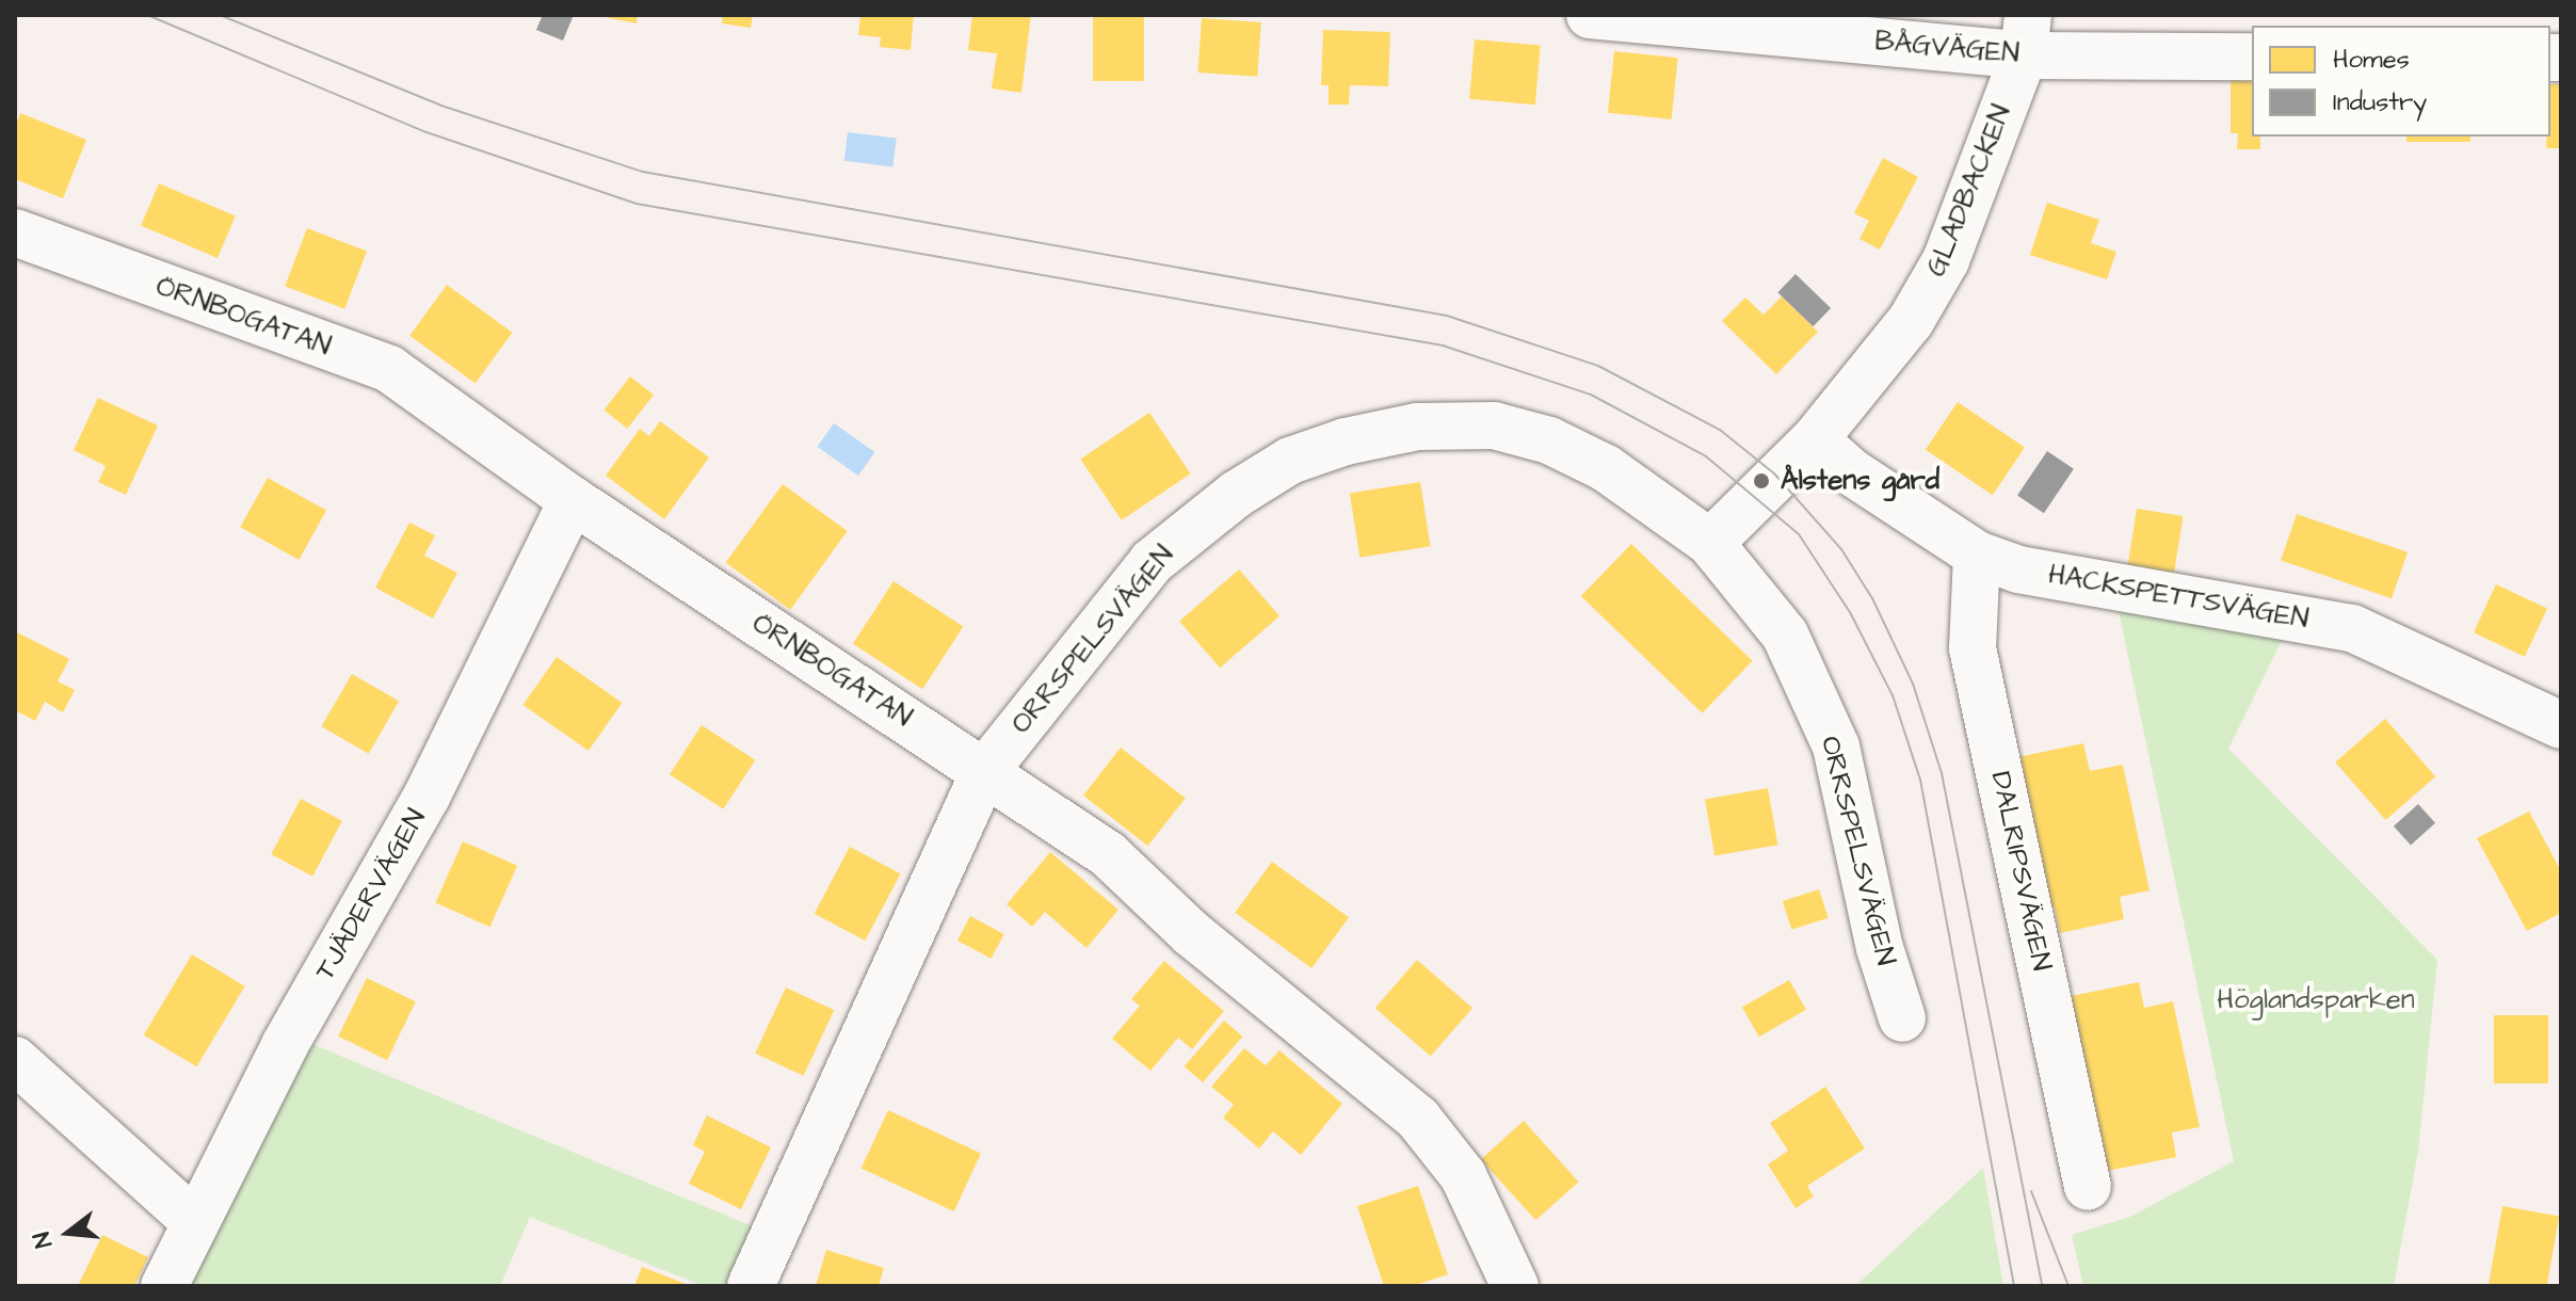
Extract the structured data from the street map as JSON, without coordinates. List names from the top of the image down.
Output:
{
  "streets": {
    "street": [
      "BÅGVÄGEN",
      "GLADBACKEN",
      "ÖRNBOGATAN",
      "HACKSPETTSVÄGEN",
      "ORRSPELSVÄGEN",
      "DALRIPSVÄGEN",
      "TJÄDERVÄGEN"
    ]
  },
  "crossings": [
    ["BÅGVÄGEN", "GLADBACKEN"],
    ["GLADBACKEN", "HACKSPETTSVÄGEN"],
    ["GLADBACKEN", "ORRSPELSVÄGEN"],
    ["ÖRNBOGATAN", "ORRSPELSVÄGEN"],
    ["ÖRNBOGATAN", "TJÄDERVÄGEN"],
    ["HACKSPETTSVÄGEN", "DALRIPSVÄGEN"]
  ],
  "parks": ["Höglandsparken"],
  "places": ["Ålstens gård"],
  "legend": ["Homes", "Industry"],
  "north": "left"
}
